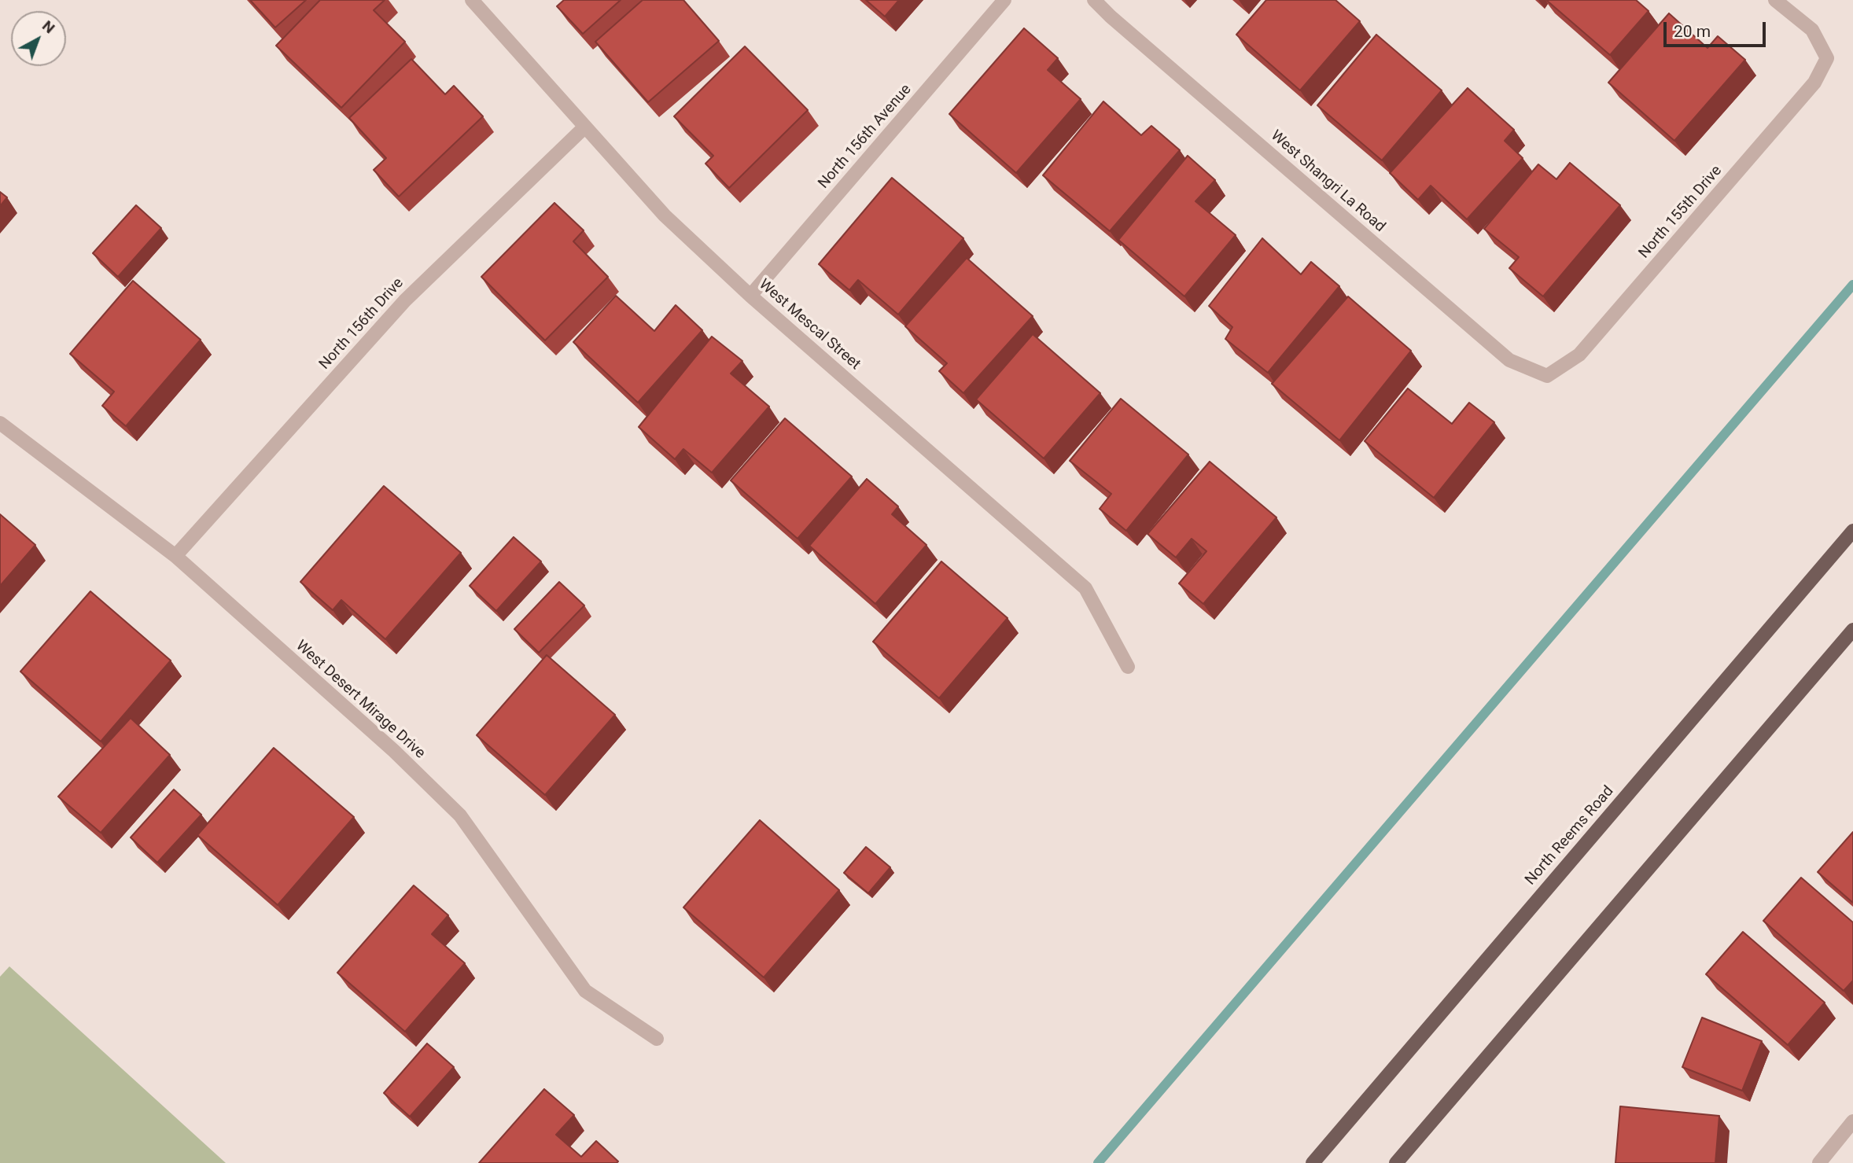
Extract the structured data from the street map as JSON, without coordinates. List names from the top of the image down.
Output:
{
  "streets": {
    "main road": ["North Reems Road"],
    "street": [
      "North 156th Avenue",
      "West Shangri La Road",
      "North 155th Drive",
      "North 156th Drive",
      "West Mescal Street",
      "West Desert Mirage Drive"
    ]
  },
  "crossings": [
    ["North 156th Avenue", "West Mescal Street"],
    ["West Shangri La Road", "North 155th Drive"],
    ["North 156th Drive", "West Mescal Street"],
    ["North 156th Drive", "West Desert Mirage Drive"]
  ],
  "scale_bar": "20 m",
  "north": "top right"
}
